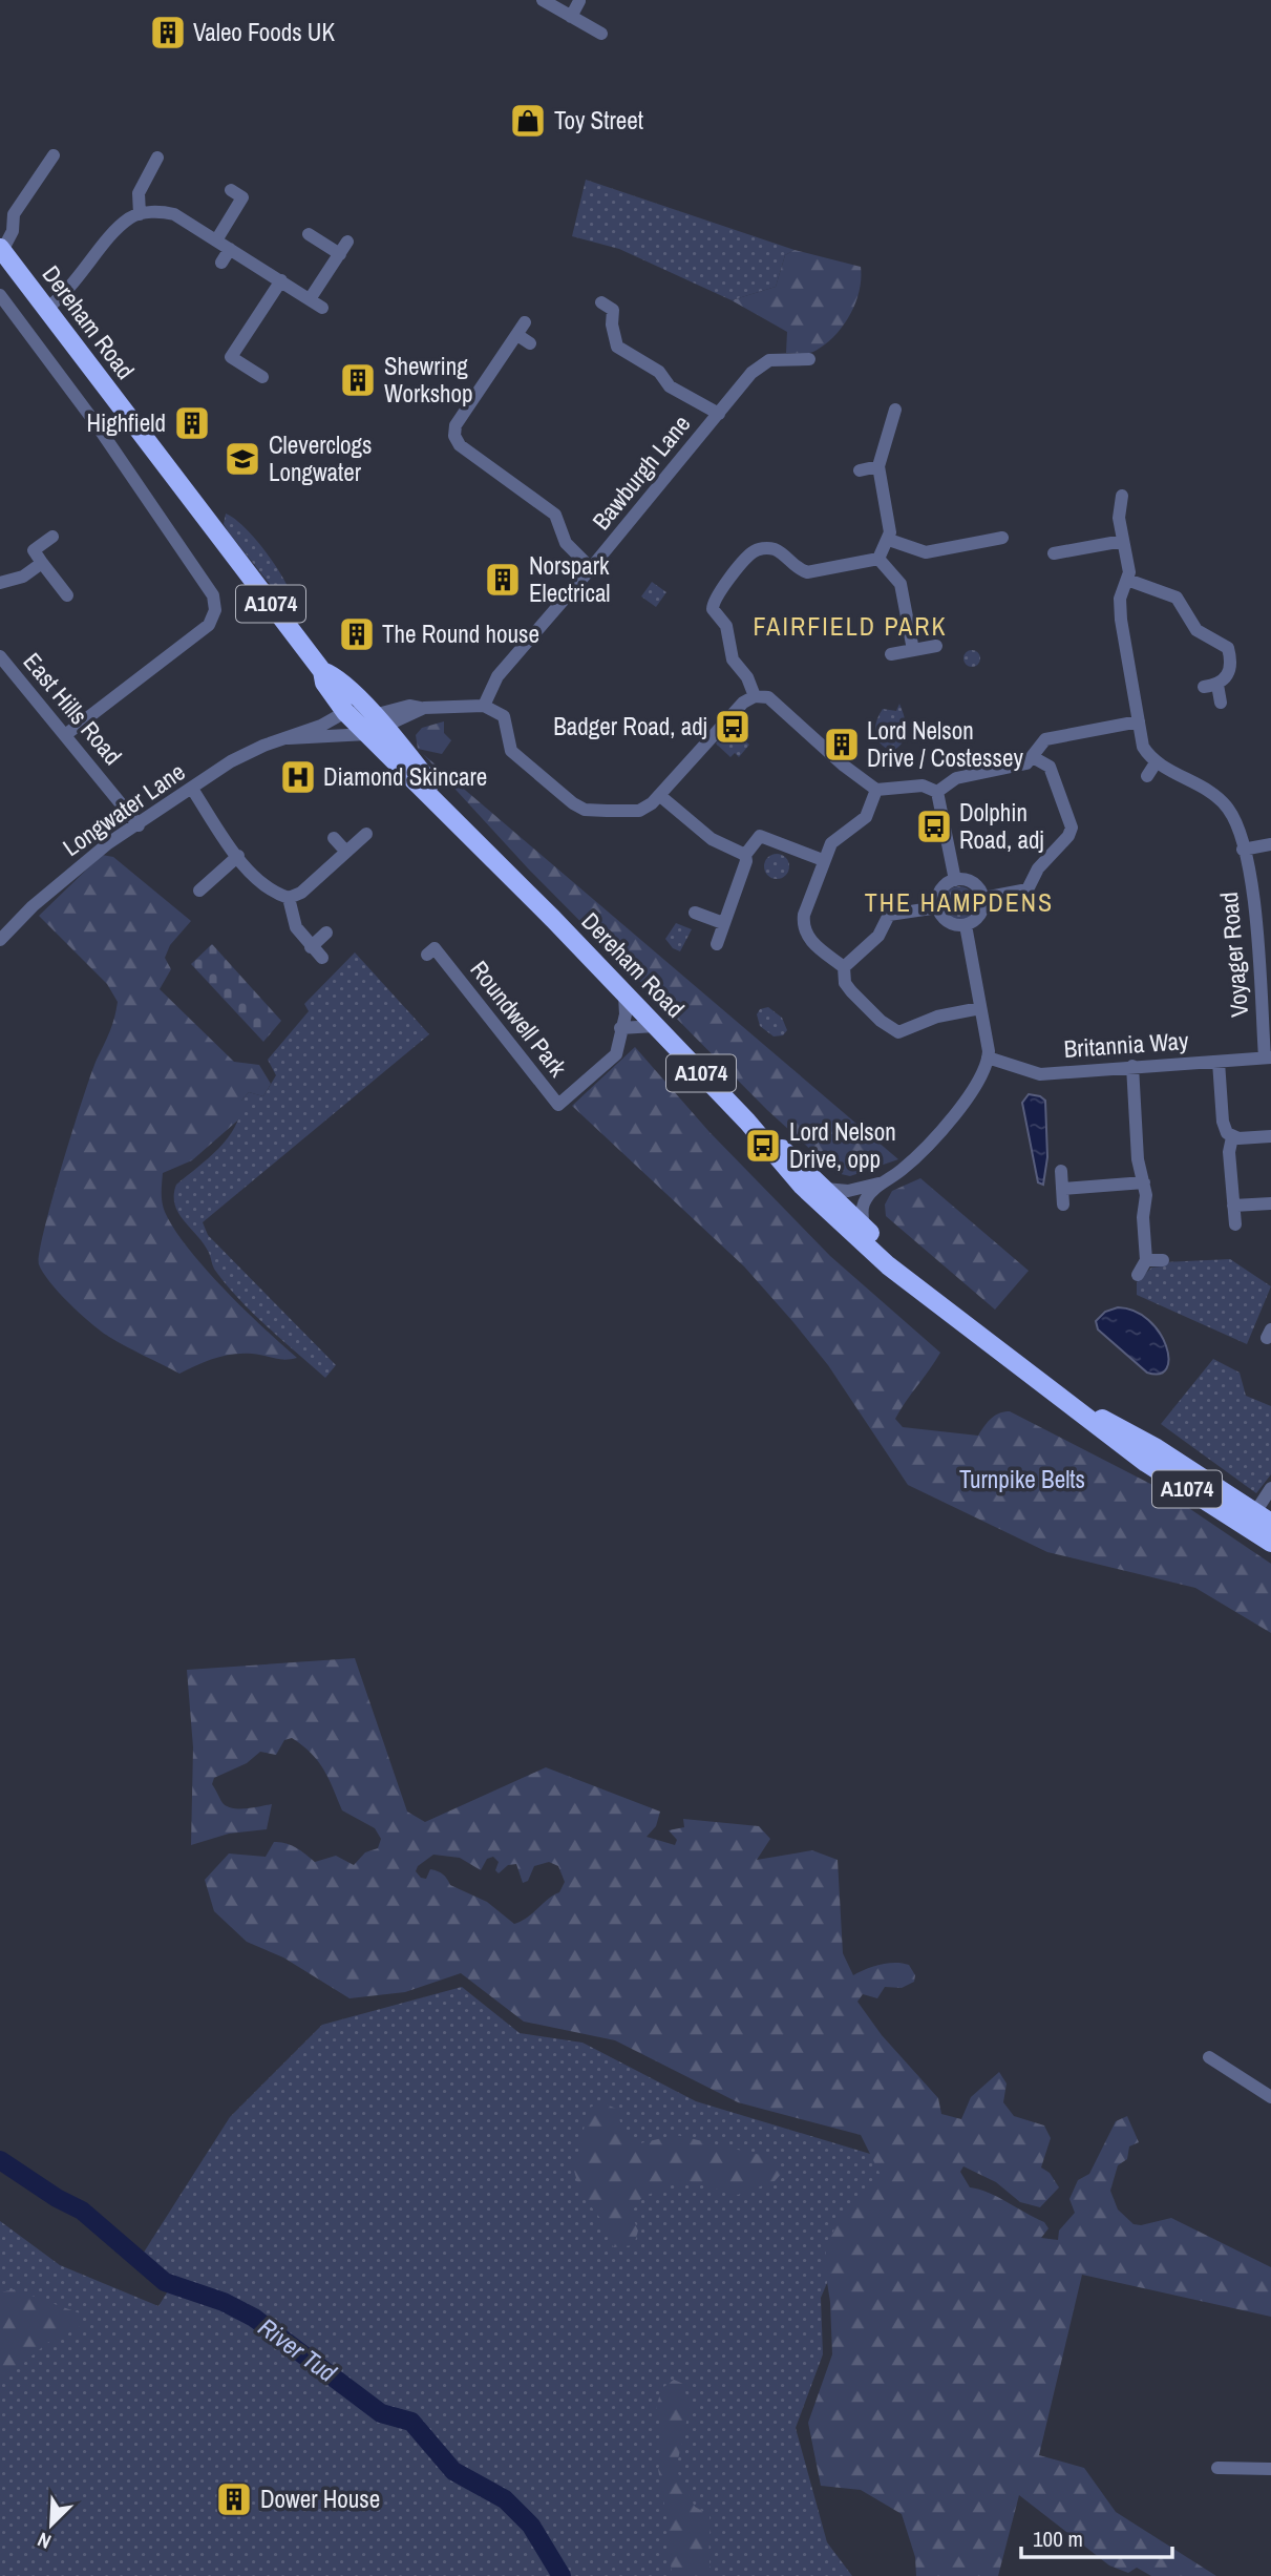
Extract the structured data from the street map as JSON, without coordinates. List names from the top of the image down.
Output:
{
  "streets": {
    "highway": ["Dereham Road", "A1074"],
    "street": [
      "Bawburgh Lane",
      "East Hills Road",
      "Longwater Lane",
      "Voyager Road",
      "Roundwell Park",
      "Britannia Way"
    ]
  },
  "crossings": [
    ["Dereham Road", "Longwater Lane"],
    ["Dereham Road", "Roundwell Park"],
    ["East Hills Road", "Longwater Lane"],
    ["Voyager Road", "Britannia Way"]
  ],
  "districts": ["FAIRFIELD PARK", "THE HAMPDENS"],
  "water": ["River Tud"],
  "parks": ["Turnpike Belts"],
  "places": {
    "building": [
      "Valeo Foods UK",
      "Shewring Workshop",
      "Highfield",
      "Norspark Electrical",
      "The Round house",
      "Lord Nelson Drive / Costessey",
      "Dower House"
    ],
    "shop": ["Toy Street"],
    "school or university": ["Cleverclogs Longwater"],
    "bus stop": ["Badger Road, adj", "Dolphin Road, adj", "Lord Nelson Drive, opp"],
    "hospital": ["Diamond Skincare"]
  },
  "scale_bar": "100 m",
  "north": "bottom left"
}
